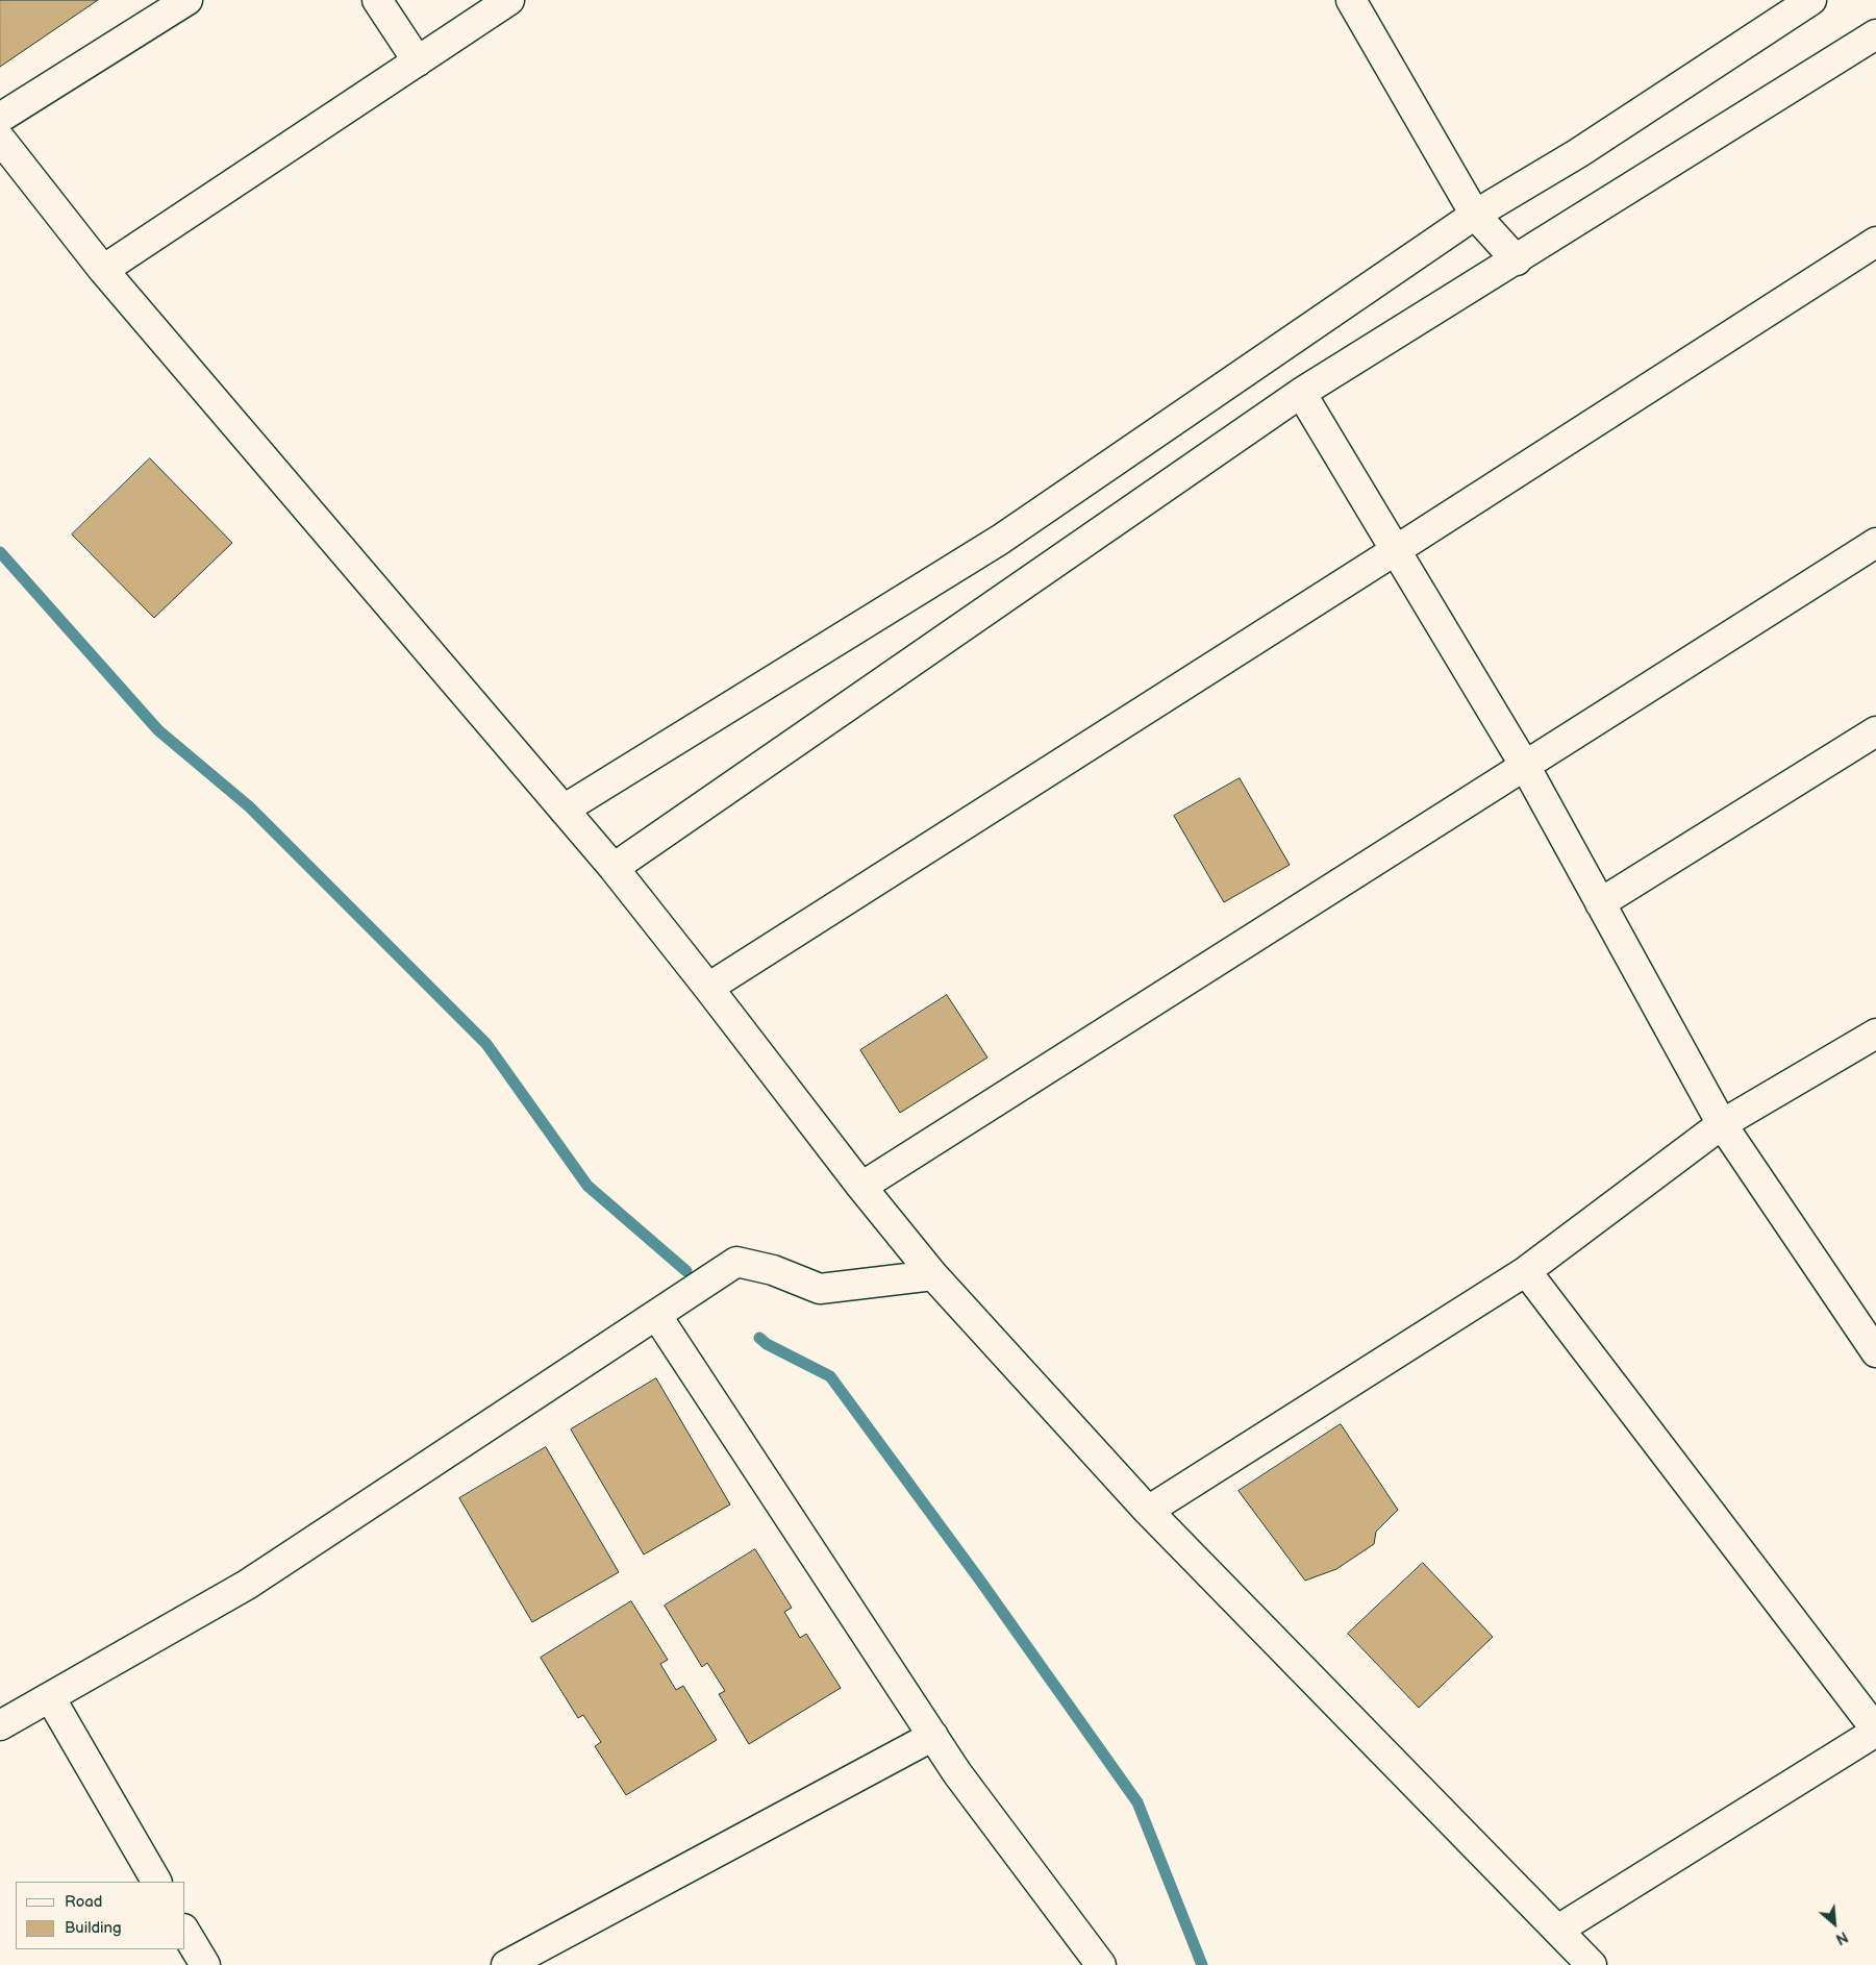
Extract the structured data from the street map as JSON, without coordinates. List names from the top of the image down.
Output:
{
  "legend": ["Road", "Building"],
  "north": "bottom right"
}
